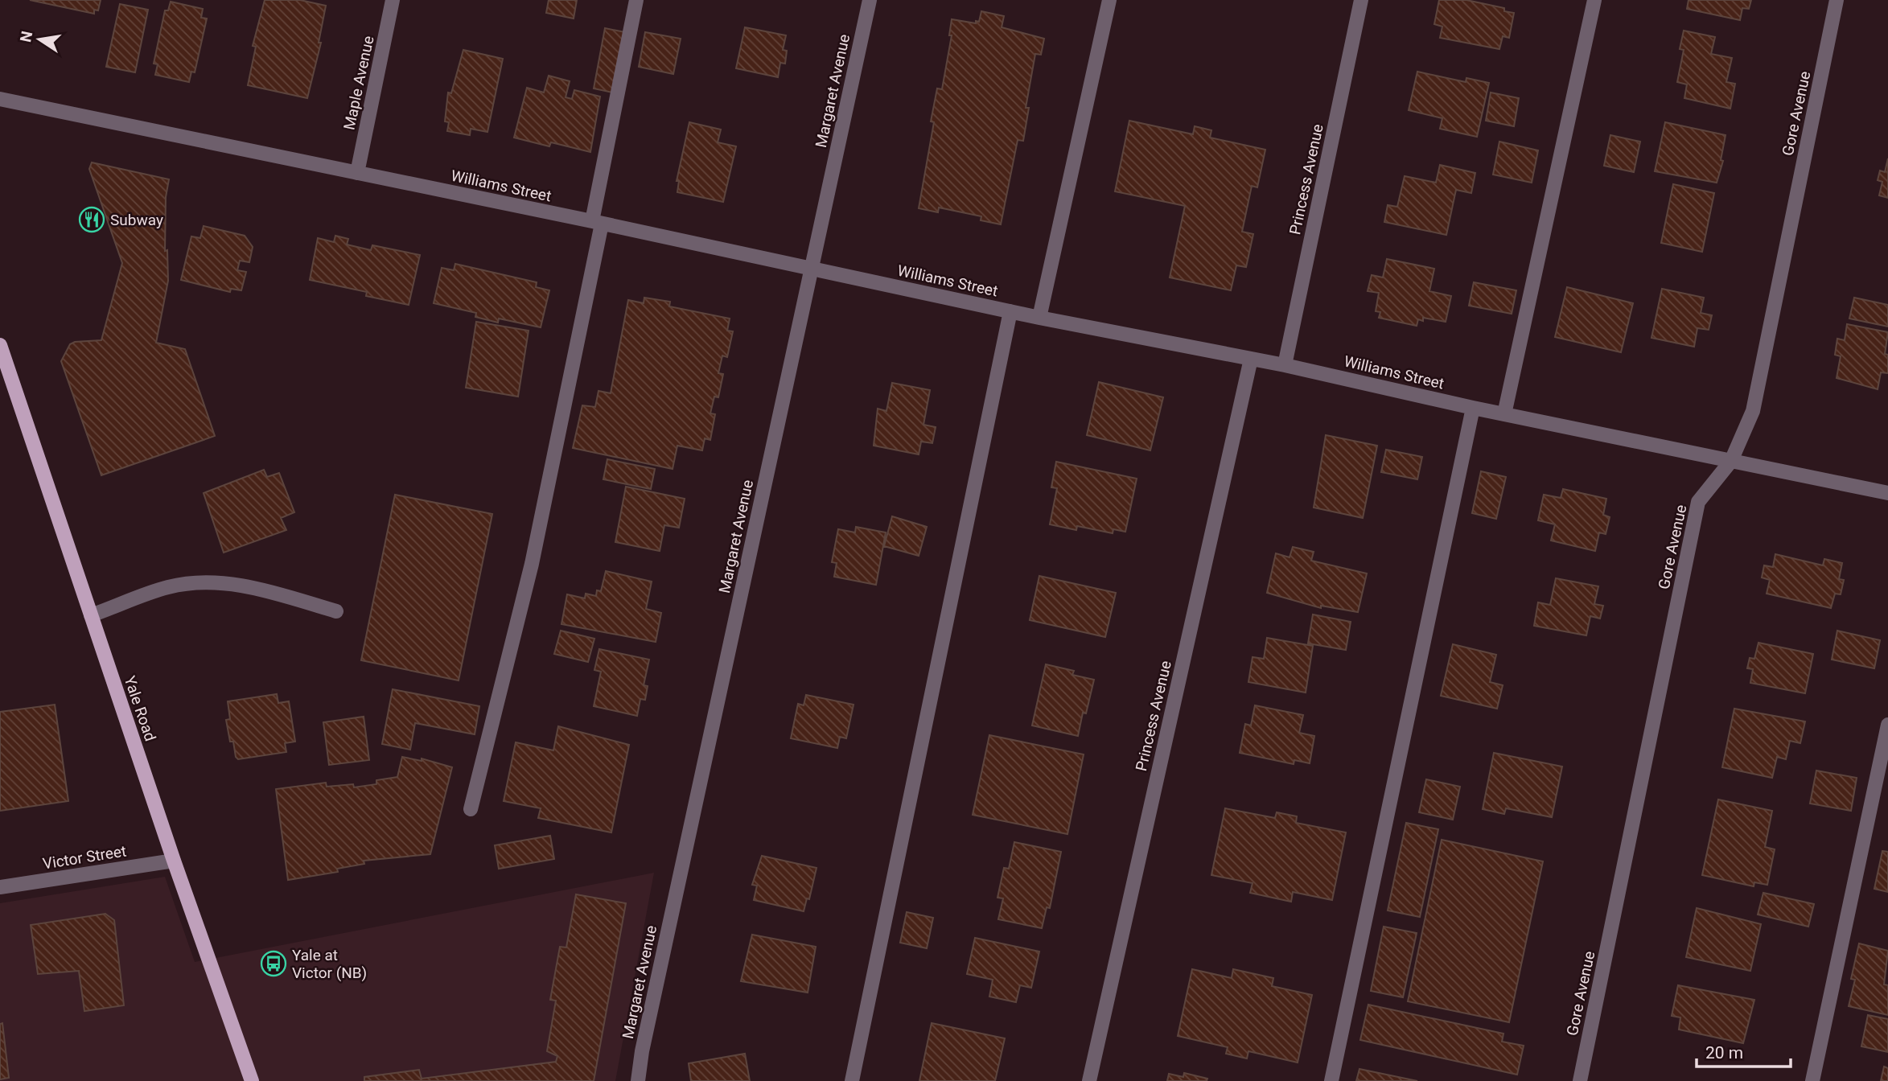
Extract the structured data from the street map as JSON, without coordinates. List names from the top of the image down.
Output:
{
  "streets": {
    "main road": ["Yale Road"],
    "street": [
      "Maple Avenue",
      "Margaret Avenue",
      "Gore Avenue",
      "Princess Avenue",
      "Williams Street",
      "Victor Street"
    ]
  },
  "crossings": [
    ["Maple Avenue", "Williams Street"],
    ["Margaret Avenue", "Williams Street"],
    ["Gore Avenue", "Williams Street"],
    ["Princess Avenue", "Williams Street"],
    ["Yale Road", "Victor Street"]
  ],
  "places": {
    "restaurant": ["Subway"],
    "bus stop": ["Yale at Victor (NB)"]
  },
  "scale_bar": "20 m",
  "north": "left"
}
